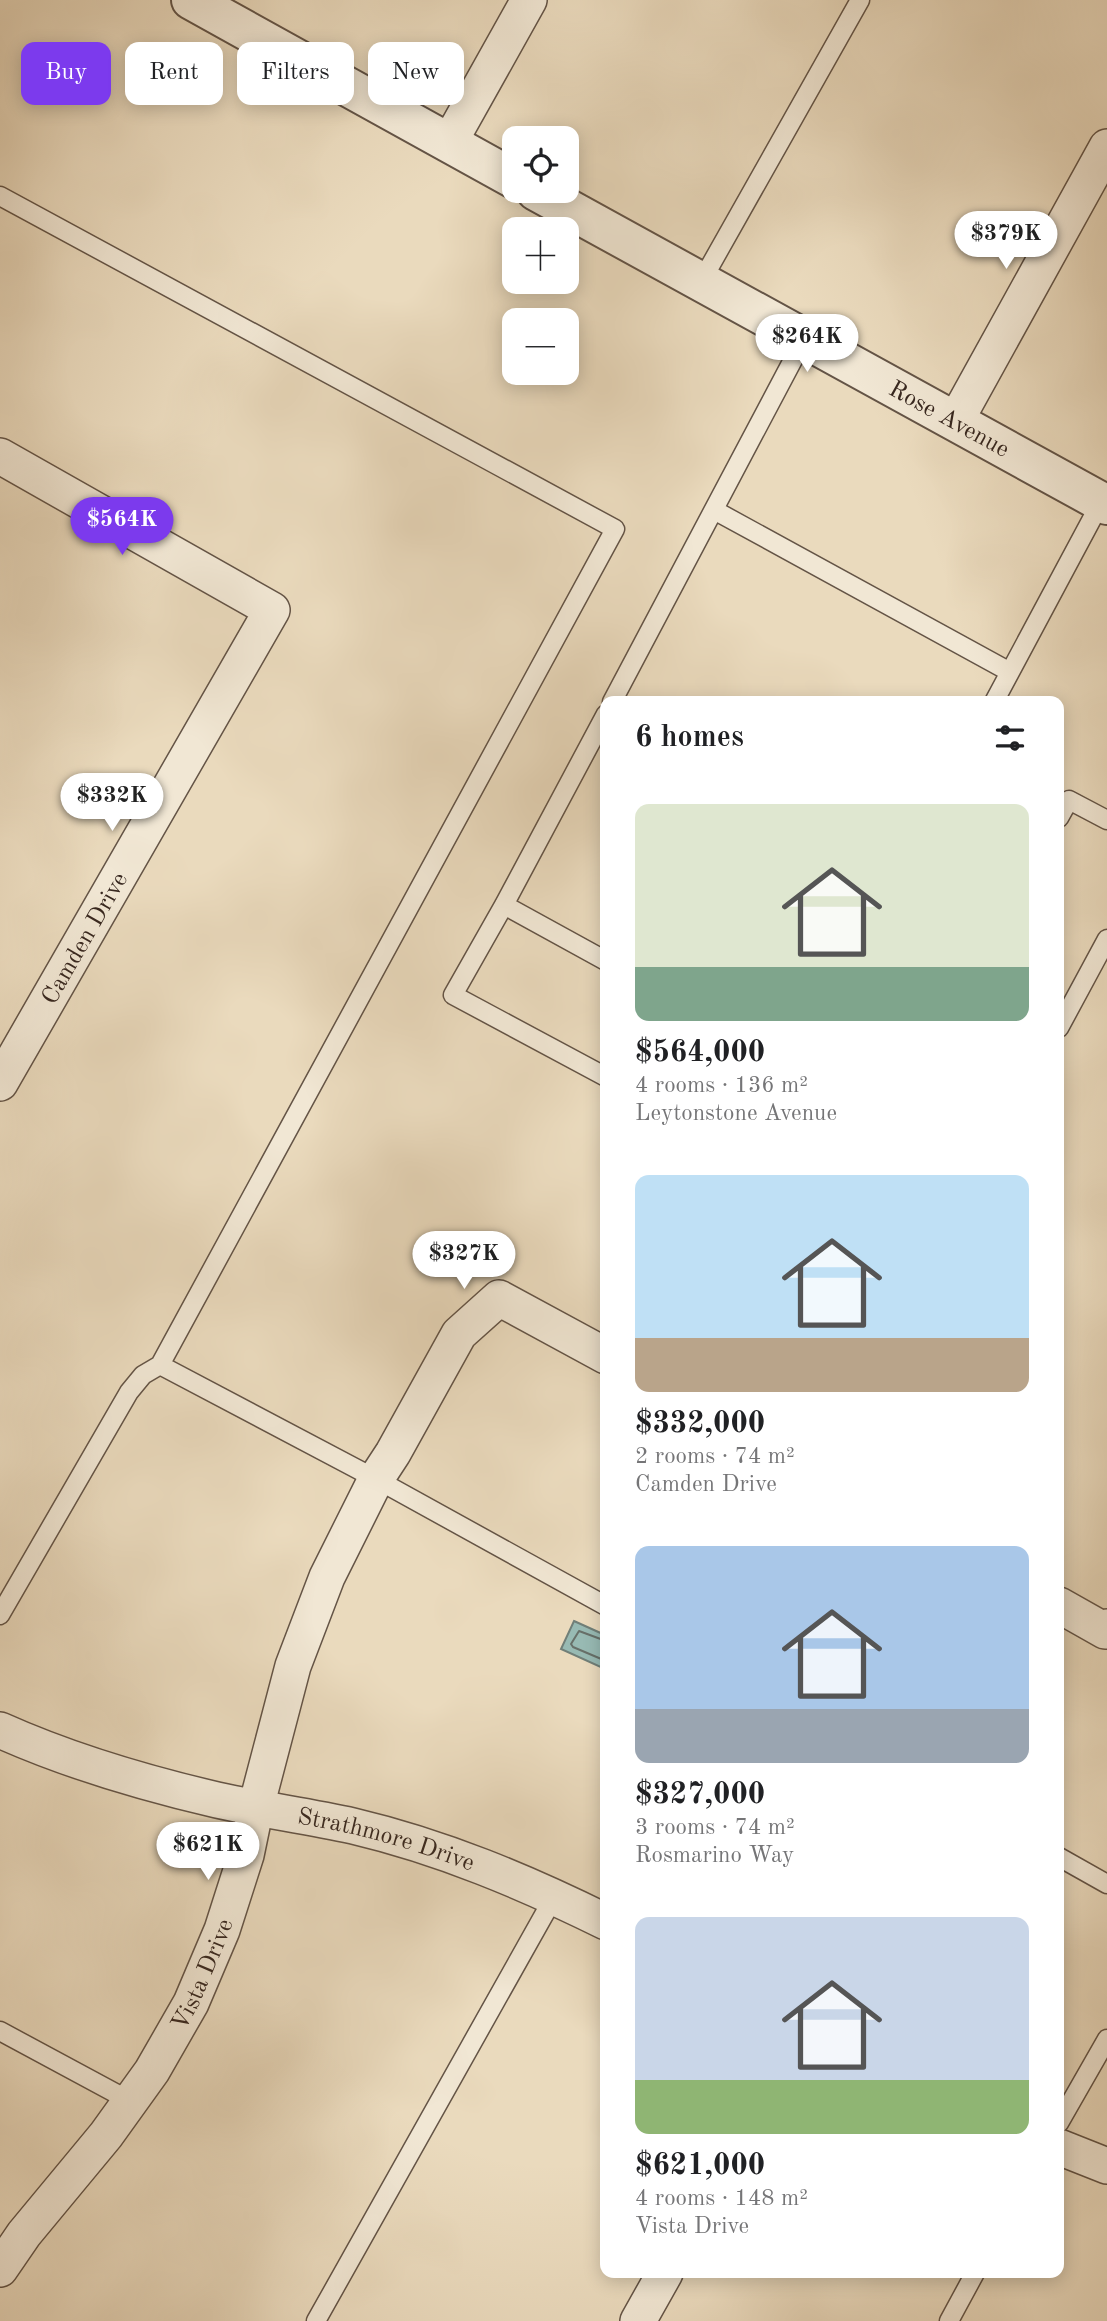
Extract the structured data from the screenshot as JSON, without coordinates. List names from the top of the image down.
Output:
{
  "streets": {
    "street": [
      "Rose Avenue",
      "Camden Drive",
      "Strathmore Drive",
      "Vista Drive"
    ]
  },
  "crossings": [
    ["Strathmore Drive", "Vista Drive"]
  ],
  "page": {
    "chip": [
      "Buy",
      "Rent",
      "Filters",
      "New"
    ],
    "map_buttons": ["+", "−"],
    "price": [
      "$379K",
      "$264K",
      "$564K",
      "$332K",
      "$327K",
      "$621K"
    ],
    "heading": "6 homes",
    "list": [
      {
        "name": "$564,000",
        "note": "4 rooms · 136 m² · Leytonstone Avenue"
      },
      {
        "name": "$332,000",
        "note": "2 rooms · 74 m² · Camden Drive"
      },
      {
        "name": "$327,000",
        "note": "3 rooms · 74 m² · Rosmarino Way"
      },
      {
        "name": "$621,000",
        "note": "4 rooms · 148 m² · Vista Drive"
      }
    ]
  }
}
